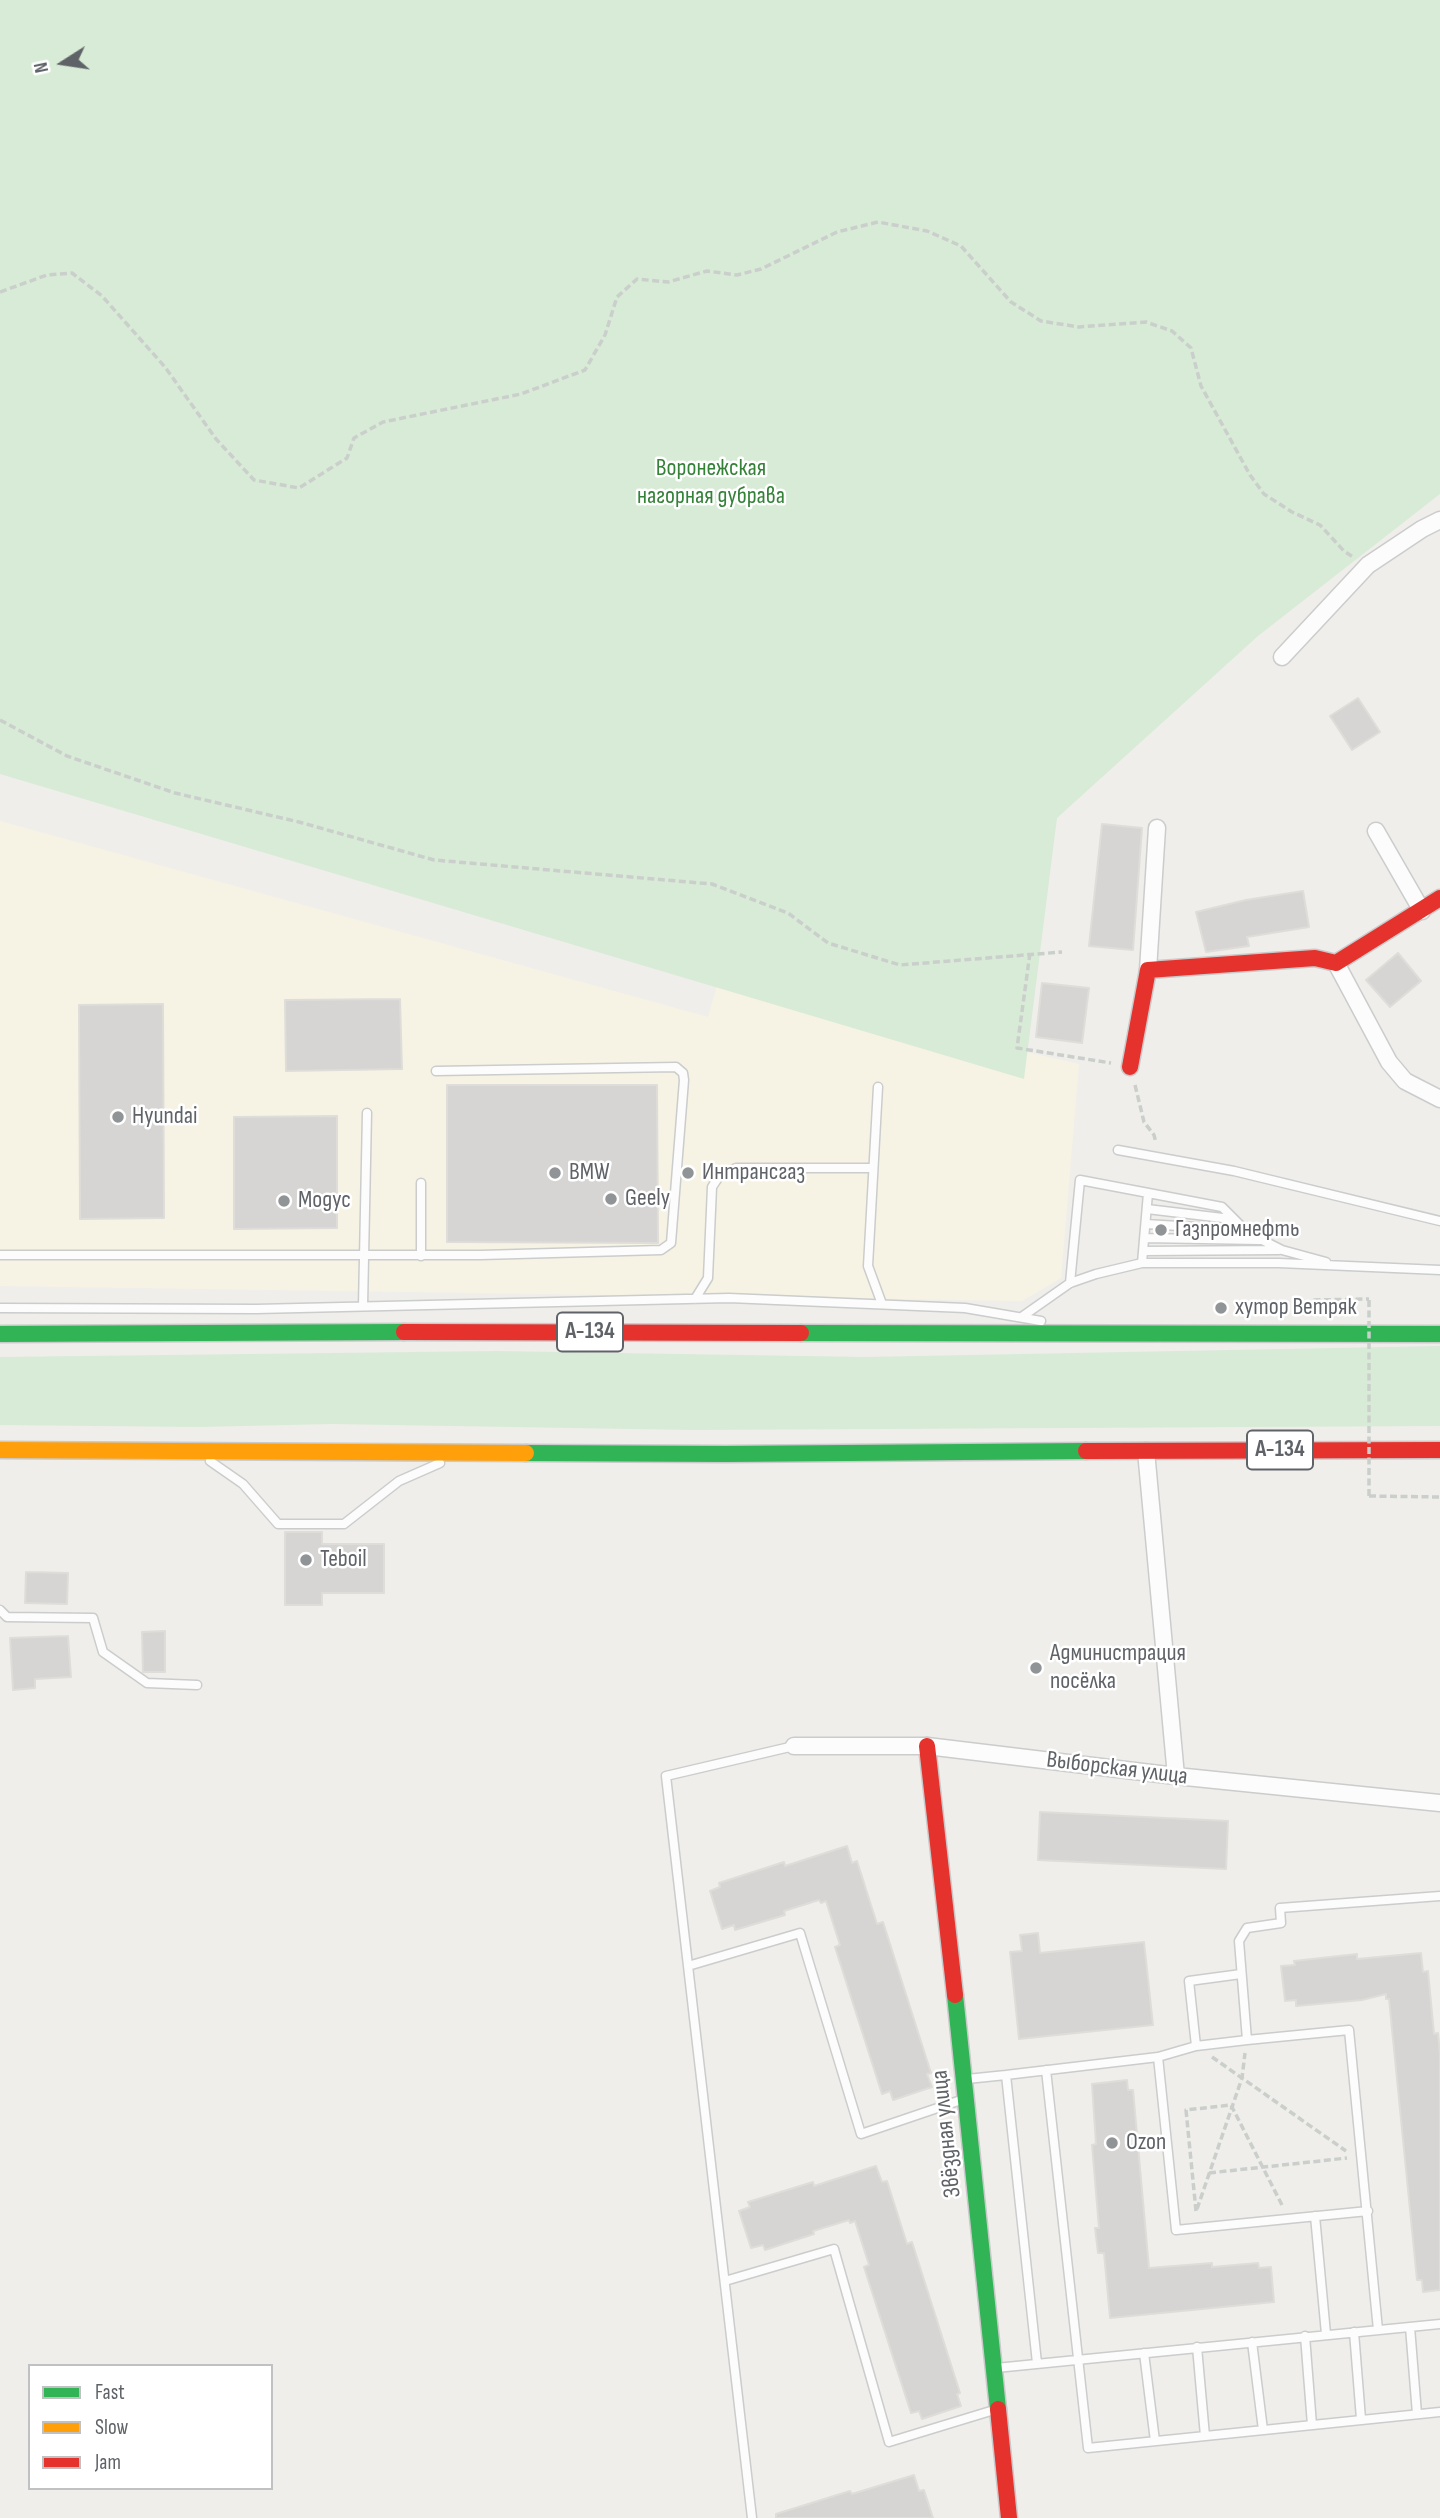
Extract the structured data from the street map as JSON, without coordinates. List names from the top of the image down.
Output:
{
  "streets": {
    "main road": ["А-134", "Звёздная улица"],
    "street": ["Выборская улица"]
  },
  "crossings": [
    ["Выборская улица", "Звёздная улица"]
  ],
  "parks": ["Воронежская нагорная дубрава"],
  "places": [
    "Hyundai",
    "BMW",
    "Интрансгаз",
    "Geely",
    "Модус",
    "Газпромнефть",
    "хутор Ветряк",
    "Teboil",
    "Администрация посёлка",
    "Ozon"
  ],
  "legend": ["Fast", "Slow", "Jam"],
  "north": "left"
}
